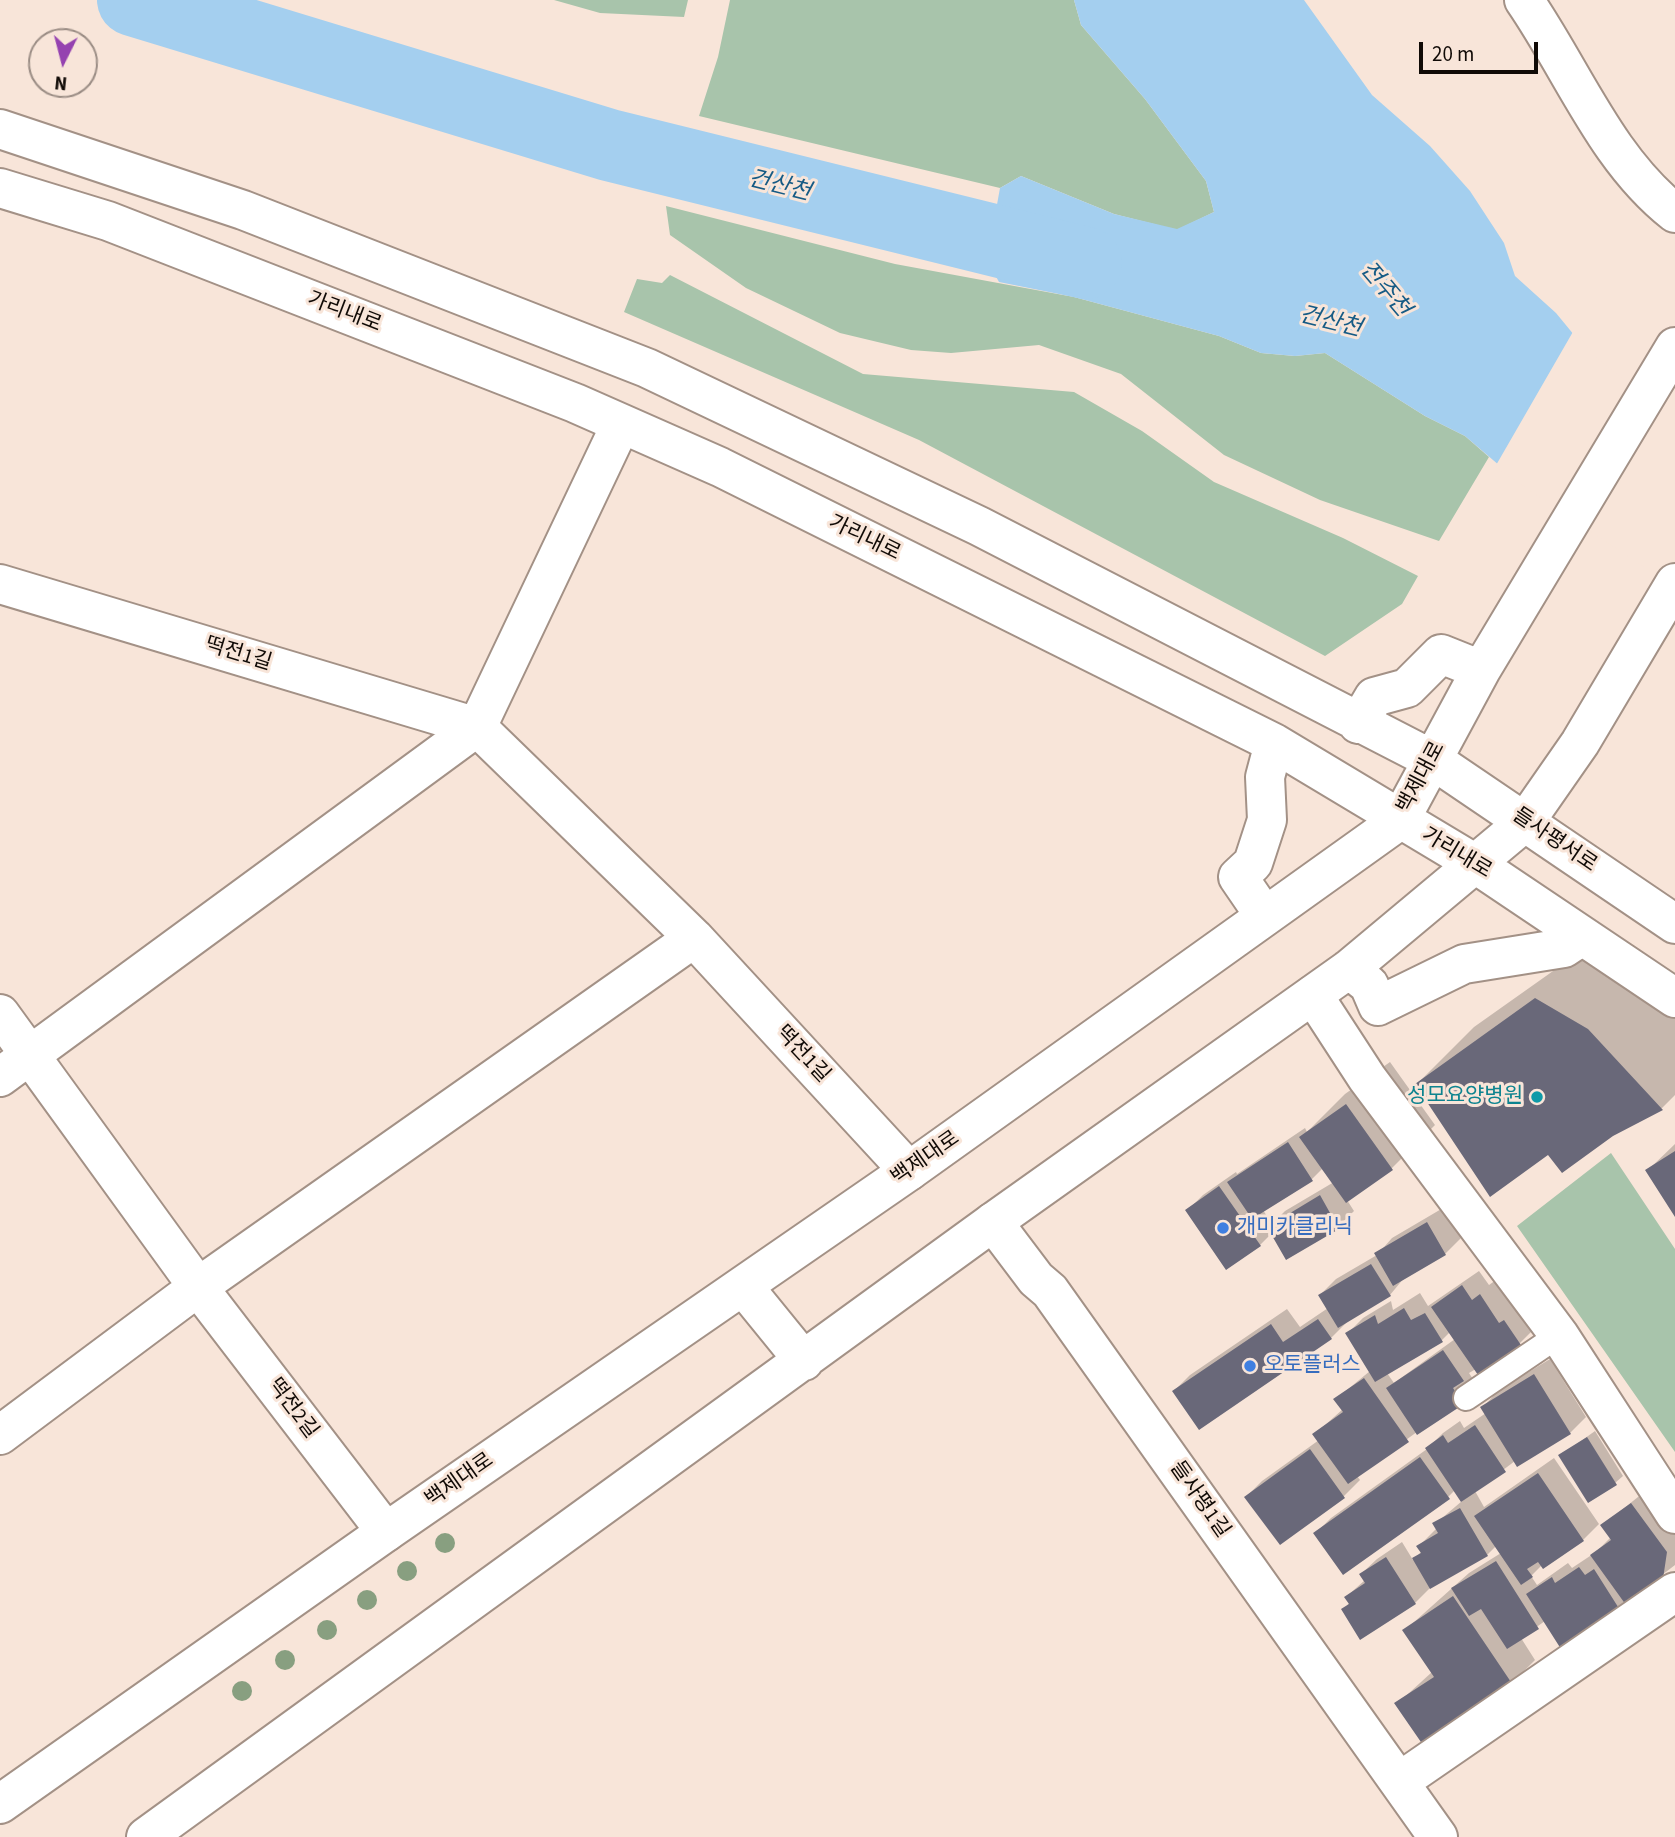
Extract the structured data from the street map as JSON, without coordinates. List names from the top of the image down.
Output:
{
  "streets": {
    "street": [
      "가리내로",
      "떡전1길",
      "백제대로",
      "들사평서로",
      "떡전2길",
      "들사평1길"
    ]
  },
  "crossings": [
    ["가리내로", "백제대로"],
    ["떡전1길", "백제대로"],
    ["백제대로", "들사평서로"],
    ["백제대로", "떡전2길"]
  ],
  "water": ["건산천", "전주천"],
  "places": ["성모요양병원", "개미카클리닉", "오토플러스"],
  "scale_bar": "20 m",
  "north": "bottom"
}
